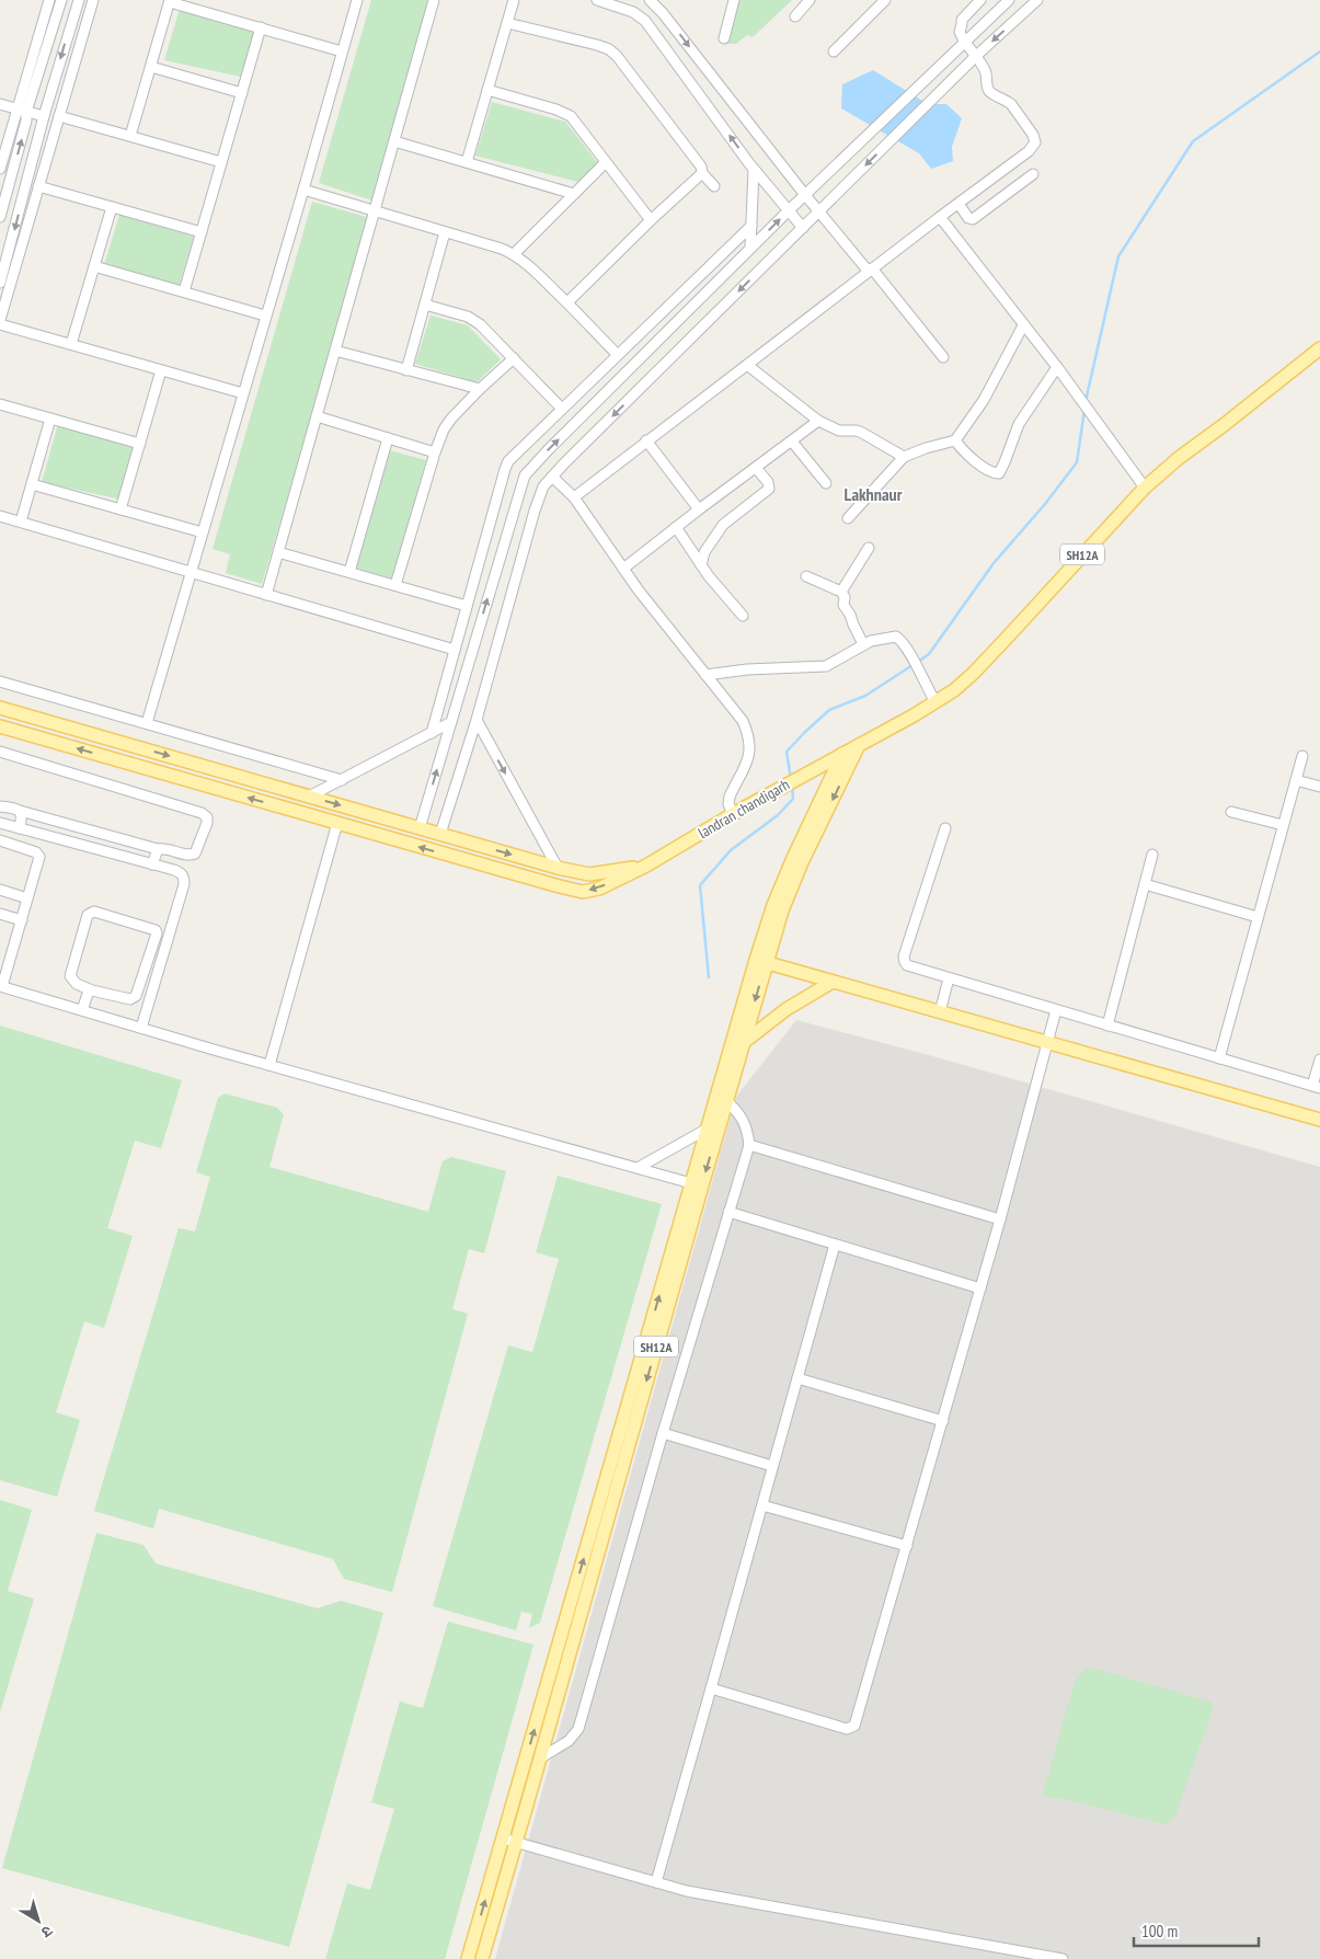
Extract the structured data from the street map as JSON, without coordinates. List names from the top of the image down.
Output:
{
  "streets": {
    "main road": ["SH12A", "landran chandigarh"]
  },
  "crossings": [
    ["SH12A", "landran chandigarh"]
  ],
  "districts": ["Lakhnaur"],
  "scale_bar": "100 m",
  "north": "bottom right"
}
